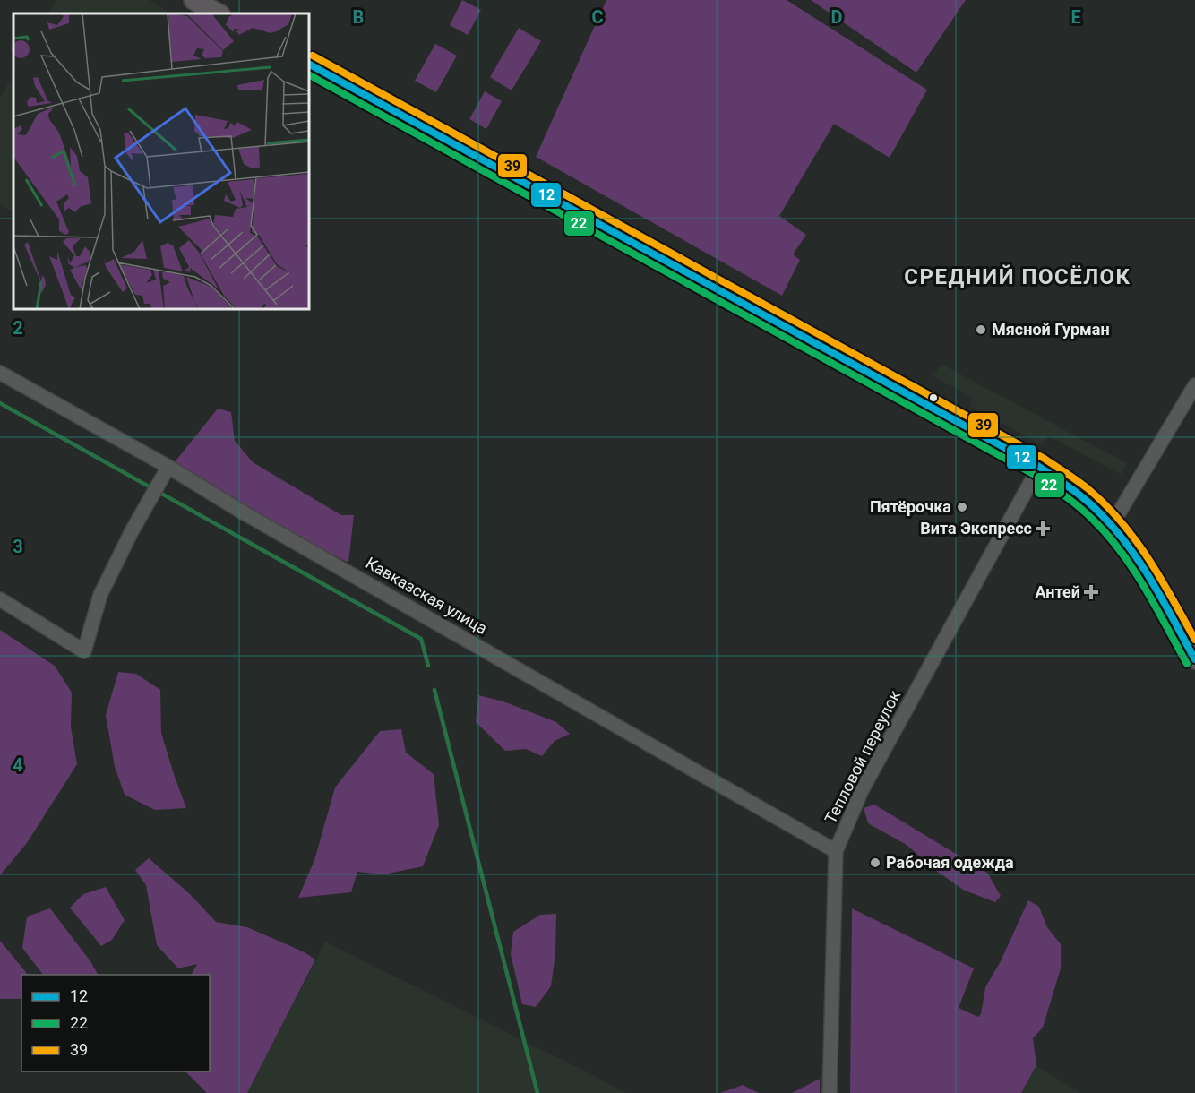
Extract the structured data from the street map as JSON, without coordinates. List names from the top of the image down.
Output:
{
  "streets": {
    "street": ["Кавказская улица", "Тепловой переулок"]
  },
  "crossings": [
    ["Кавказская улица", "Тепловой переулок"]
  ],
  "districts": ["СРЕДНИЙ ПОСЁЛОК"],
  "places": {
    "other": ["Мясной Гурман", "Пятёрочка", "Рабочая одежда"],
    "health": ["Вита Экспресс", "Антей"]
  },
  "lines": ["transit line 39", "transit line 12", "transit line 22"],
  "legend": ["12", "22", "39"],
  "grid": {
    "columns": [
      "B",
      "C",
      "D",
      "E"
    ],
    "rows": ["2", "3", "4"]
  }
}
